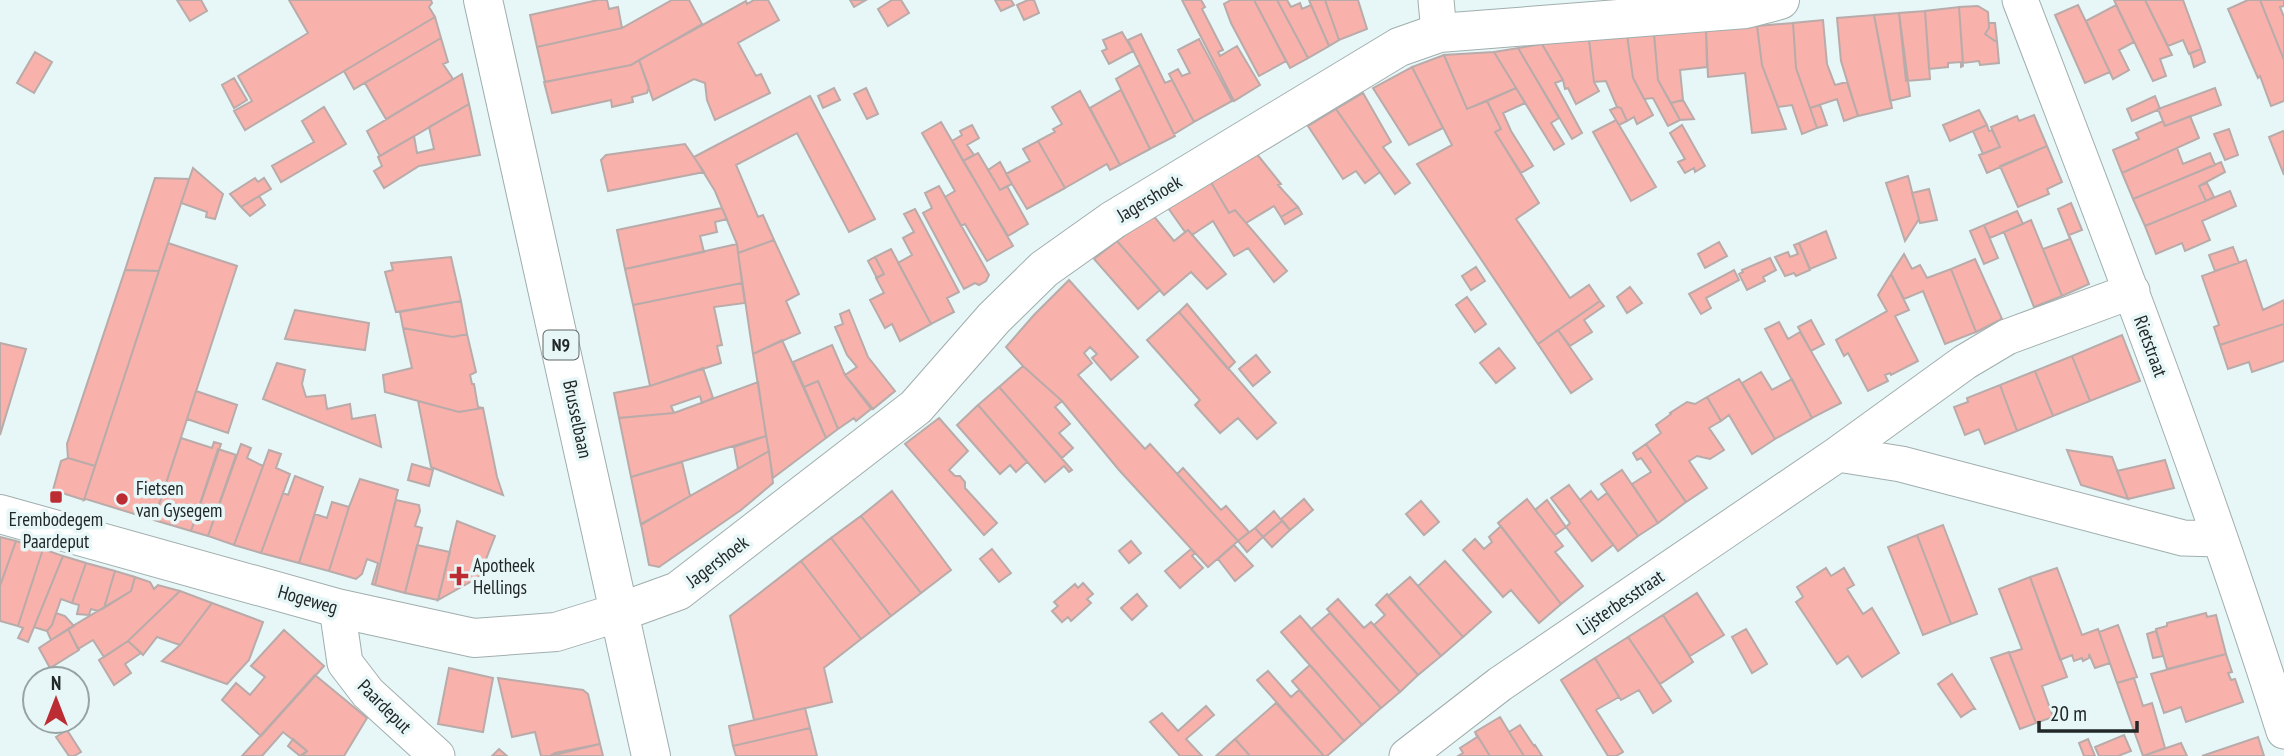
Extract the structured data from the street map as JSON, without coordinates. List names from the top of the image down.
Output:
{
  "streets": {
    "street": [
      "Jagershoek",
      "N9",
      "Rietstraat",
      "Brusselbaan",
      "Hogeweg",
      "Lijsterbesstraat",
      "Paardeput"
    ]
  },
  "crossings": [
    ["Jagershoek", "Brusselbaan"],
    ["Jagershoek", "Hogeweg"],
    ["Rietstraat", "Lijsterbesstraat"],
    ["Brusselbaan", "Hogeweg"],
    ["Hogeweg", "Paardeput"]
  ],
  "places": {
    "transit": ["Erembodegem Paardeput"],
    "other": ["Fietsen van Gysegem"],
    "health": ["Apotheek Hellings"]
  },
  "scale_bar": "20 m",
  "north": "top"
}
